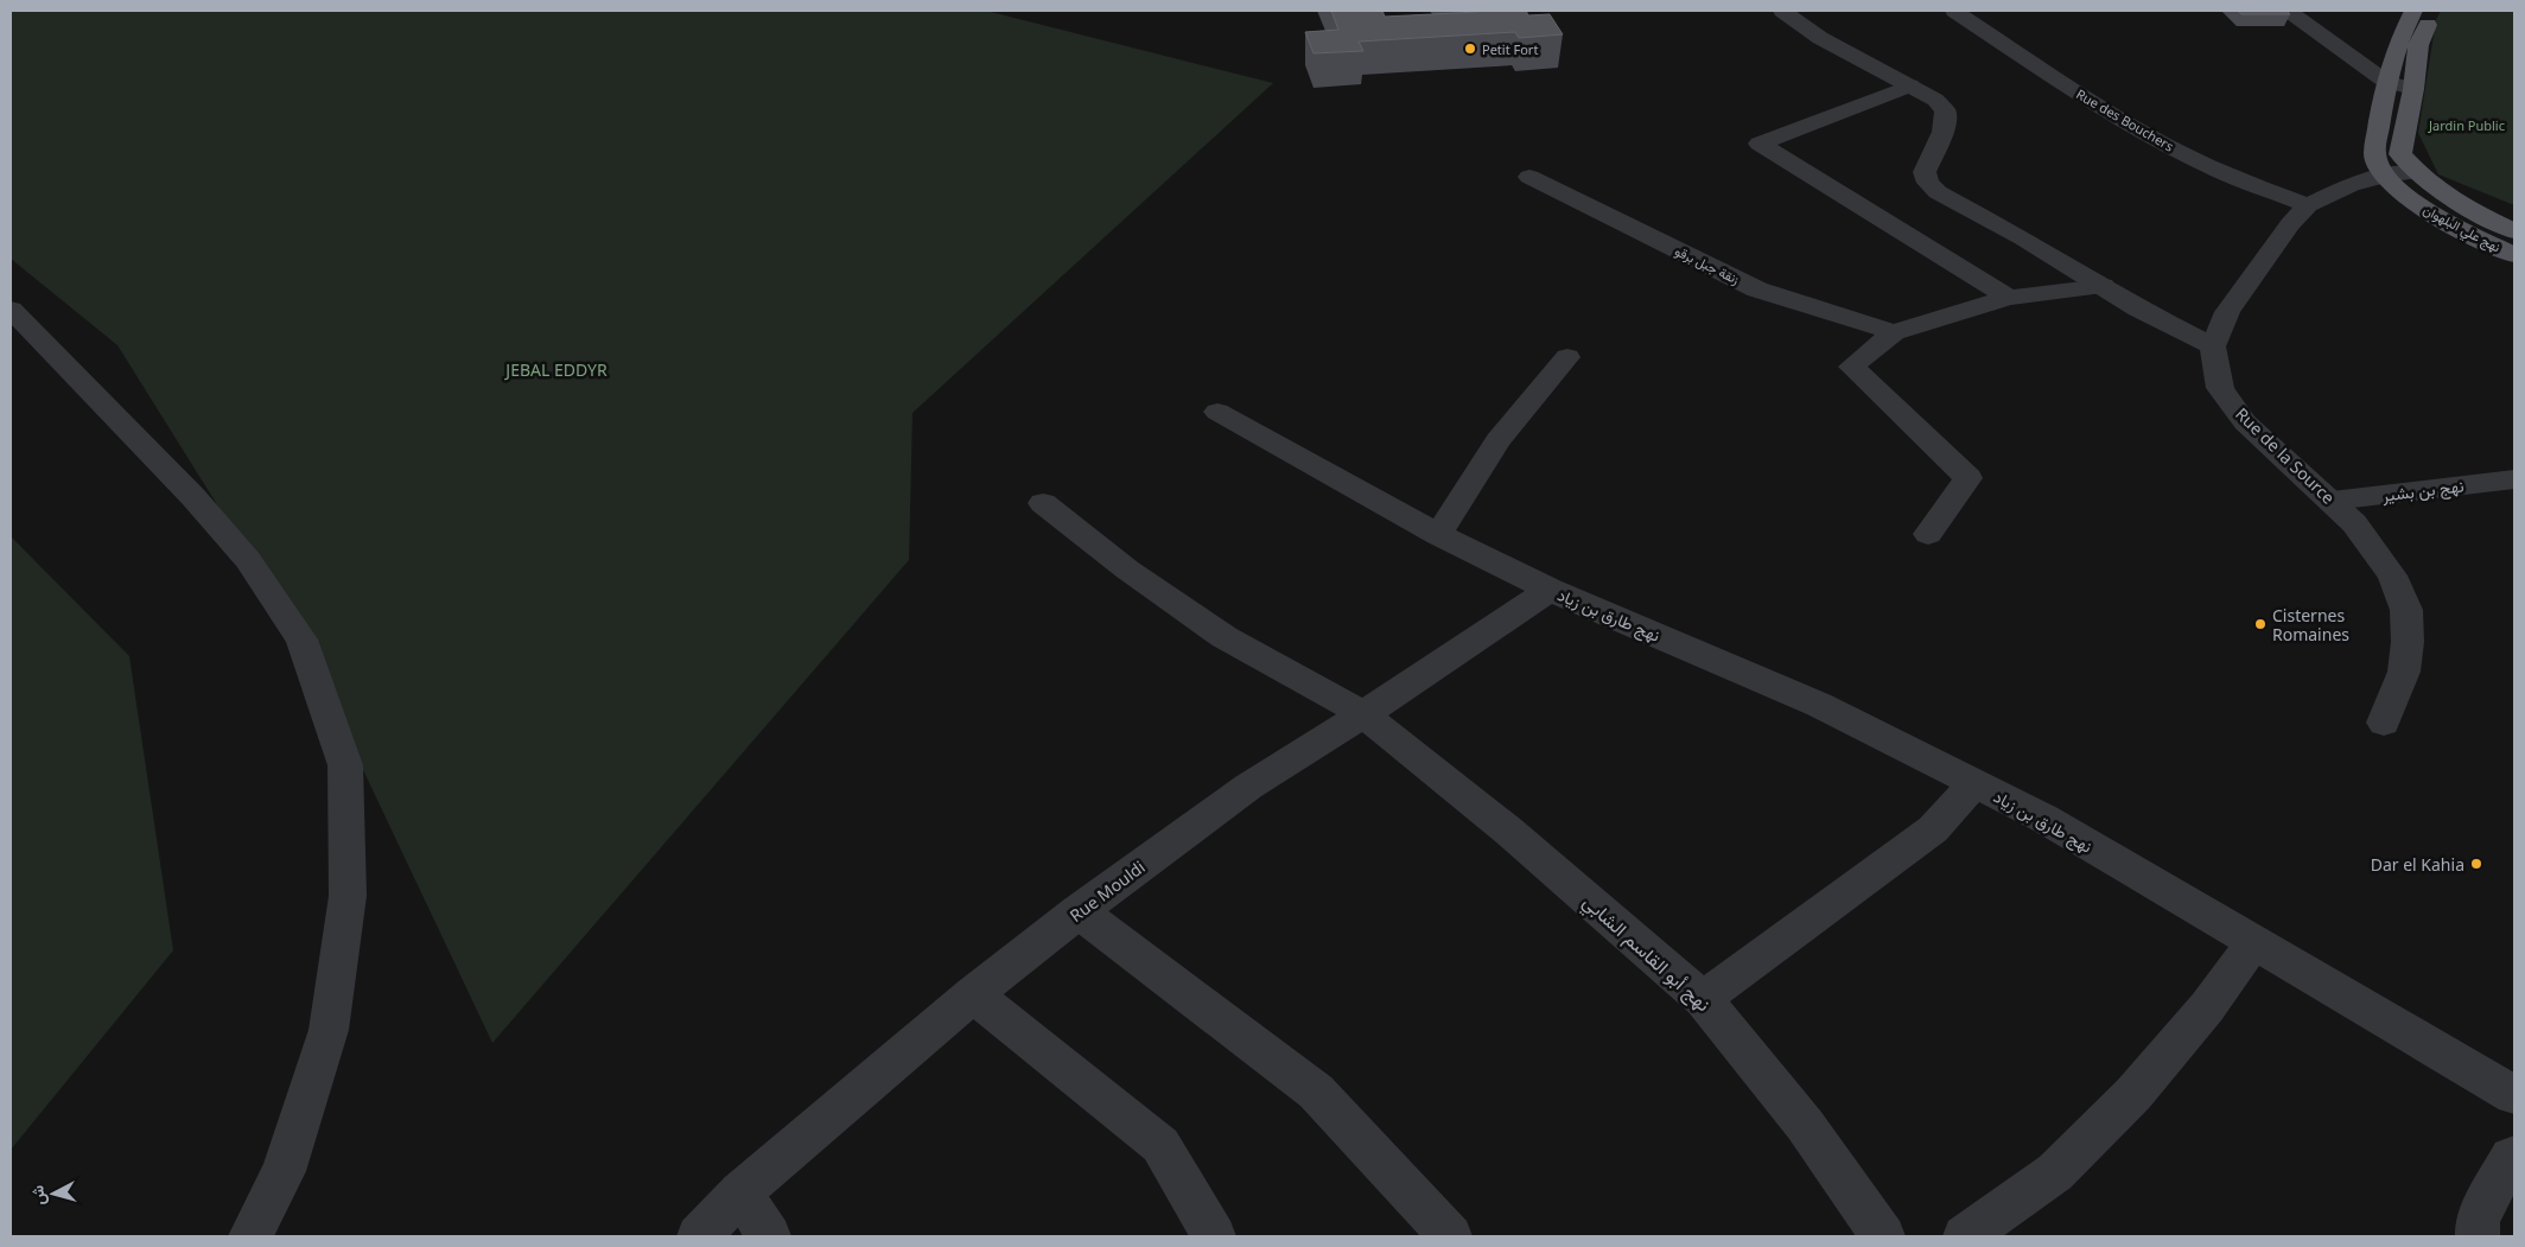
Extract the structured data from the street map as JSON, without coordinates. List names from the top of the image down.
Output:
{
  "streets": {
    "main road": ["نهج علي البلهوان"],
    "street": [
      "Rue des Bouchers",
      "زنقة جبل برقو",
      "Rue de la Source",
      "نهج بن بشير",
      "نهج طارق بن زياد",
      "Rue Mouldi",
      "نهج أبو القاسم الشابي"
    ]
  },
  "crossings": [
    ["Rue de la Source", "نهج بن بشير"],
    ["نهج طارق بن زياد", "Rue Mouldi"],
    ["Rue Mouldi", "نهج أبو القاسم الشابي"]
  ],
  "parks": ["Jardin Public", "JEBAL EDDYR"],
  "places": ["Petit Fort", "Cisternes Romaines", "Dar el Kahia"],
  "north": "left"
}
